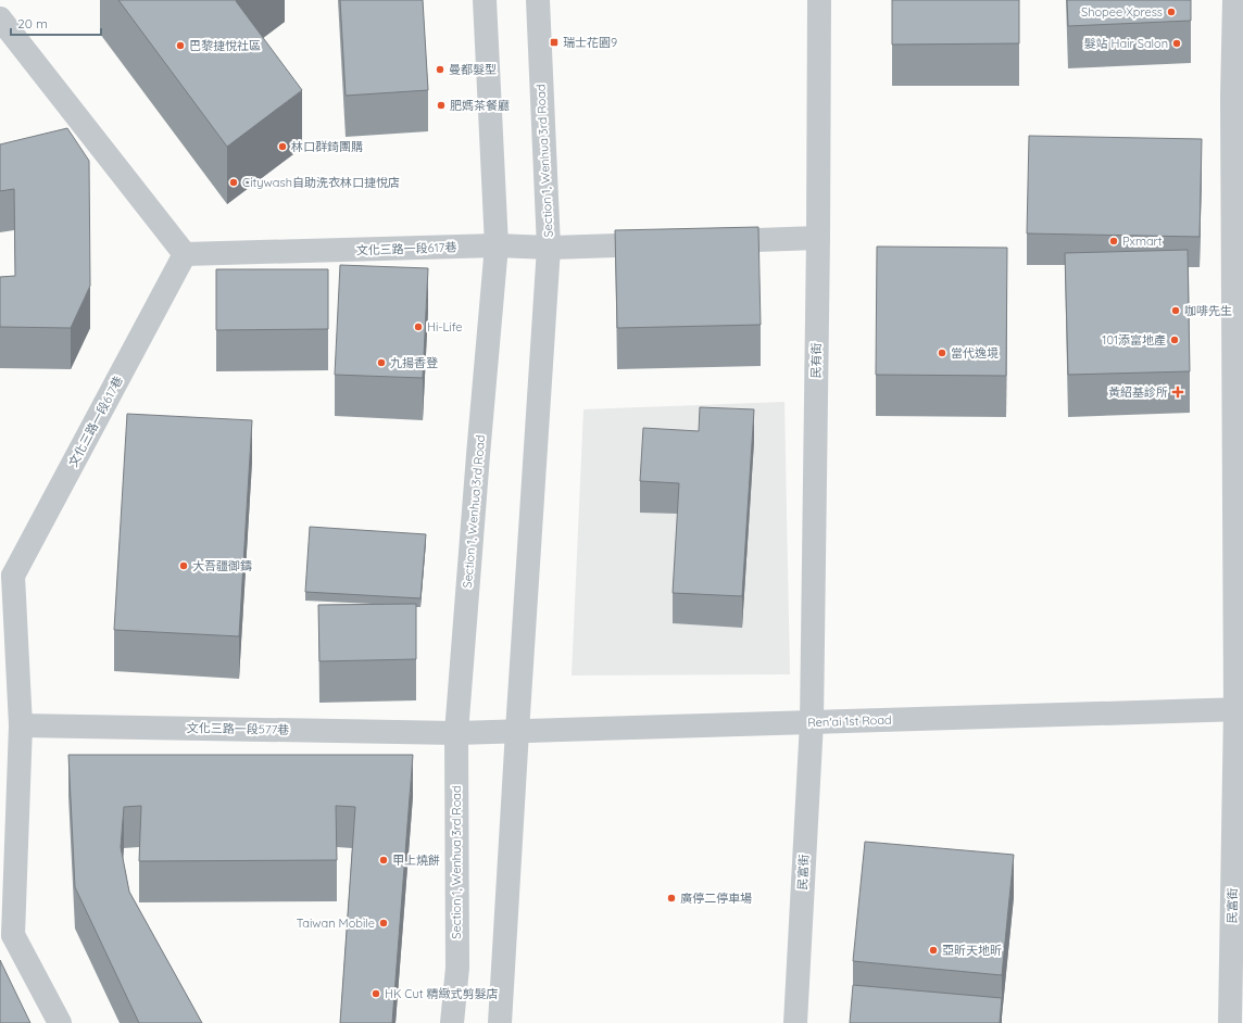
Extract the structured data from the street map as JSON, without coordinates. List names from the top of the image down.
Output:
{
  "streets": {
    "street": [
      "Section 1, Wenhua 3rd Road",
      "文化三路一段617巷",
      "民有街",
      "Ren'ai 1st Road",
      "文化三路一段577巷",
      "民富街"
    ]
  },
  "crossings": [
    ["Section 1, Wenhua 3rd Road", "文化三路一段617巷"],
    ["Section 1, Wenhua 3rd Road", "Ren'ai 1st Road"],
    ["Section 1, Wenhua 3rd Road", "文化三路一段577巷"],
    ["民有街", "Ren'ai 1st Road"],
    ["民有街", "民富街"],
    ["Ren'ai 1st Road", "文化三路一段577巷"],
    ["Ren'ai 1st Road", "民富街"]
  ],
  "places": {
    "other": [
      "Shopee Xpress",
      "髮站 Hair Salon",
      "巴黎捷悅社區",
      "曼都髮型",
      "肥媽茶餐廳",
      "林口群錡團購",
      "Citywash自助洗衣林口捷悅店",
      "Pxmart",
      "咖啡先生",
      "Hi-Life",
      "101添富地產",
      "當代逸境",
      "九揚香登",
      "大吾疆御鑄",
      "甲上燒餅",
      "廣停二停車場",
      "Taiwan Mobile",
      "亞昕天地昕",
      "HK Cut 精緻式剪髮店"
    ],
    "transit": ["瑞士花園9"],
    "health": ["黃紹基診所"]
  },
  "scale_bar": "20 m"
}
